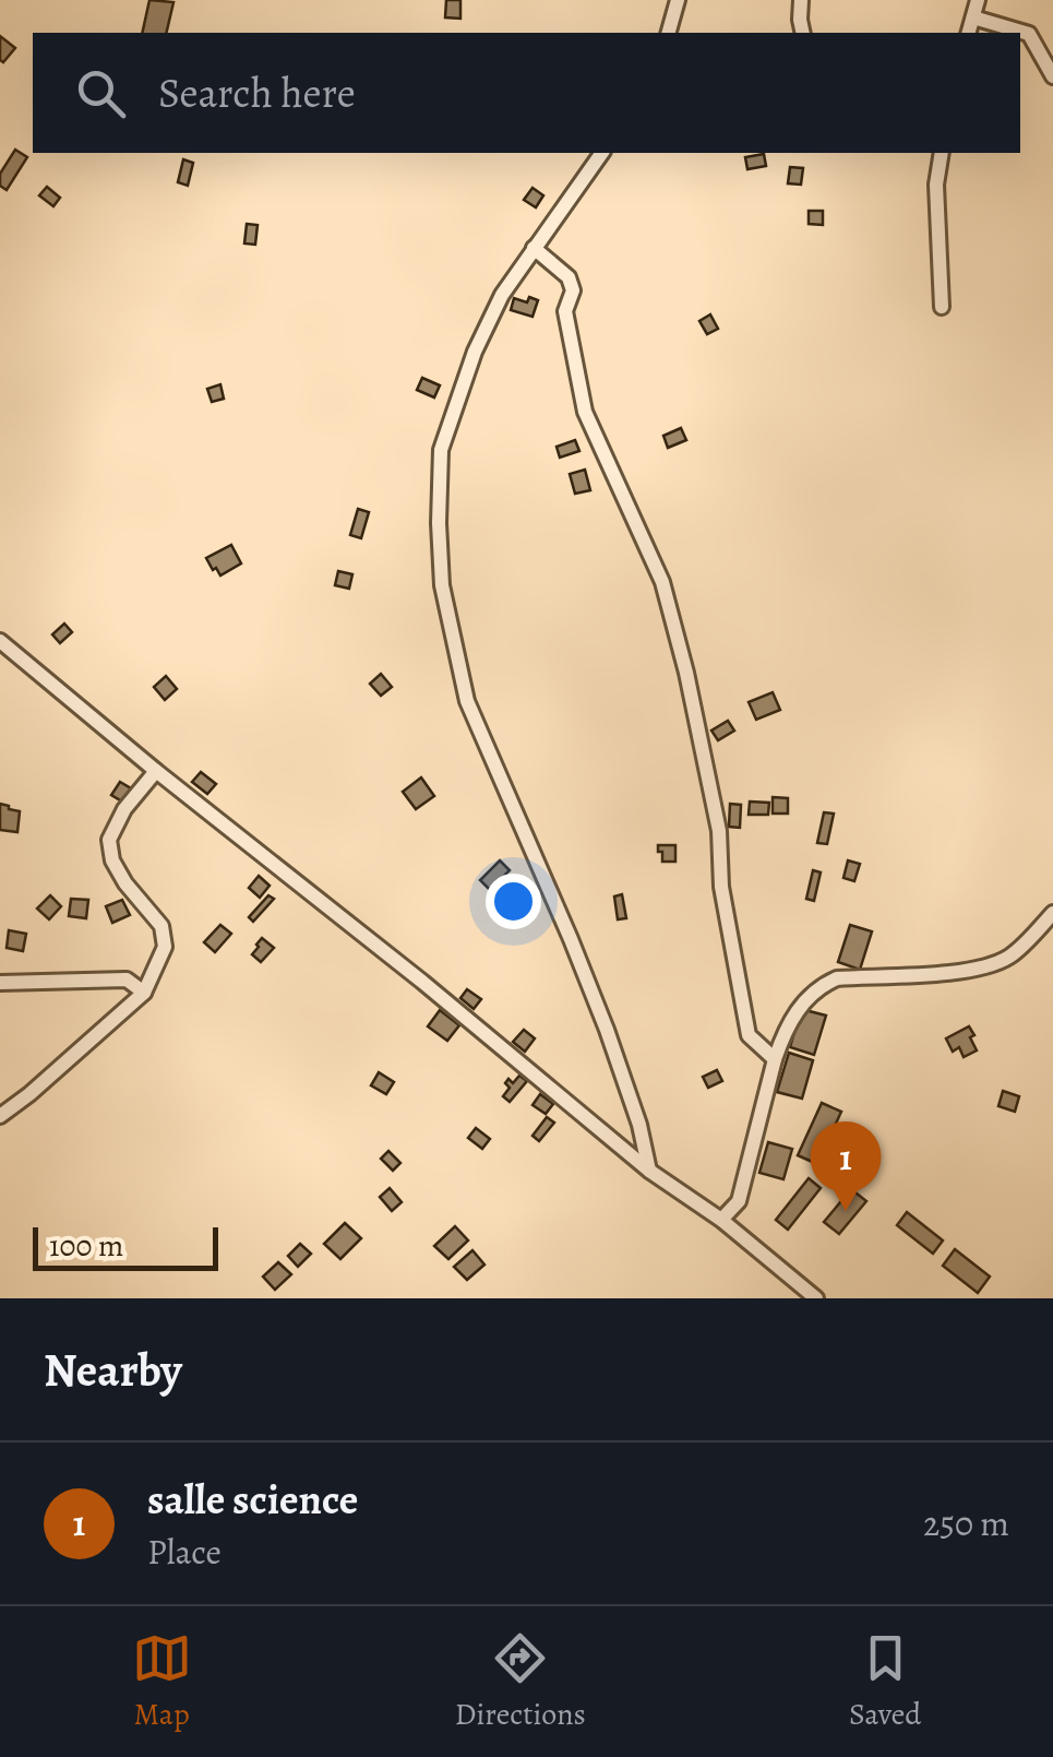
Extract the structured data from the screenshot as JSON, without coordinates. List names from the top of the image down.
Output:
{
  "scale_bar": "100 m",
  "page": {
    "search": "Search here",
    "pins": "1",
    "scale": "100 m",
    "heading": "Nearby",
    "list": [
      {
        "mark": "1",
        "name": "salle science",
        "note": "Place",
        "value": "250 m"
      }
    ],
    "nav": ["Map", "Directions", "Saved"]
  }
}
